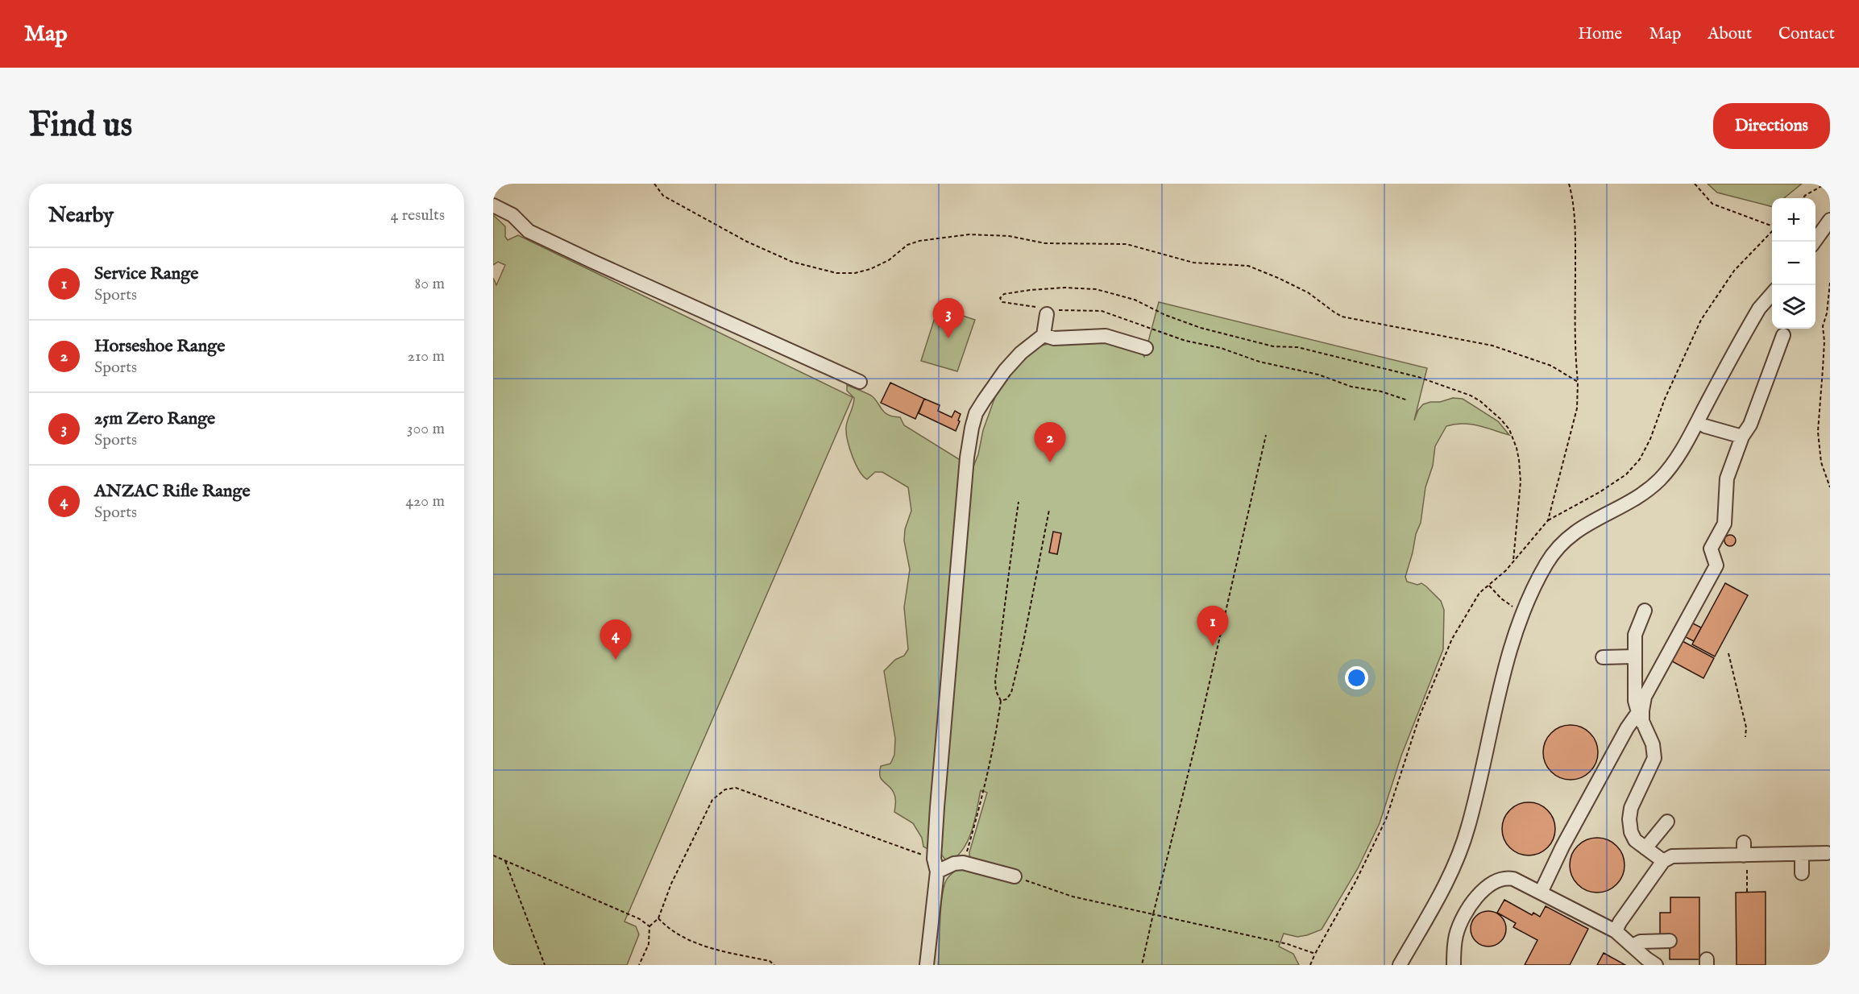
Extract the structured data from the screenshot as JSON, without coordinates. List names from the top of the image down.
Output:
{
  "page": {
    "header": "Map",
    "nav": [
      "Home",
      "Map",
      "About",
      "Contact"
    ],
    "buttons": "Directions",
    "title": "Find us",
    "heading": ["Nearby", "4 results"],
    "map_buttons": ["+", "−"],
    "list": [
      {
        "mark": "1",
        "name": "Service Range",
        "note": "Sports",
        "value": "80 m"
      },
      {
        "mark": "2",
        "name": "Horseshoe Range",
        "note": "Sports",
        "value": "210 m"
      },
      {
        "mark": "3",
        "name": "25m Zero Range",
        "note": "Sports",
        "value": "300 m"
      },
      {
        "mark": "4",
        "name": "ANZAC Rifle Range",
        "note": "Sports",
        "value": "420 m"
      }
    ],
    "pins": [
      "3",
      "2",
      "1",
      "4"
    ]
  }
}
